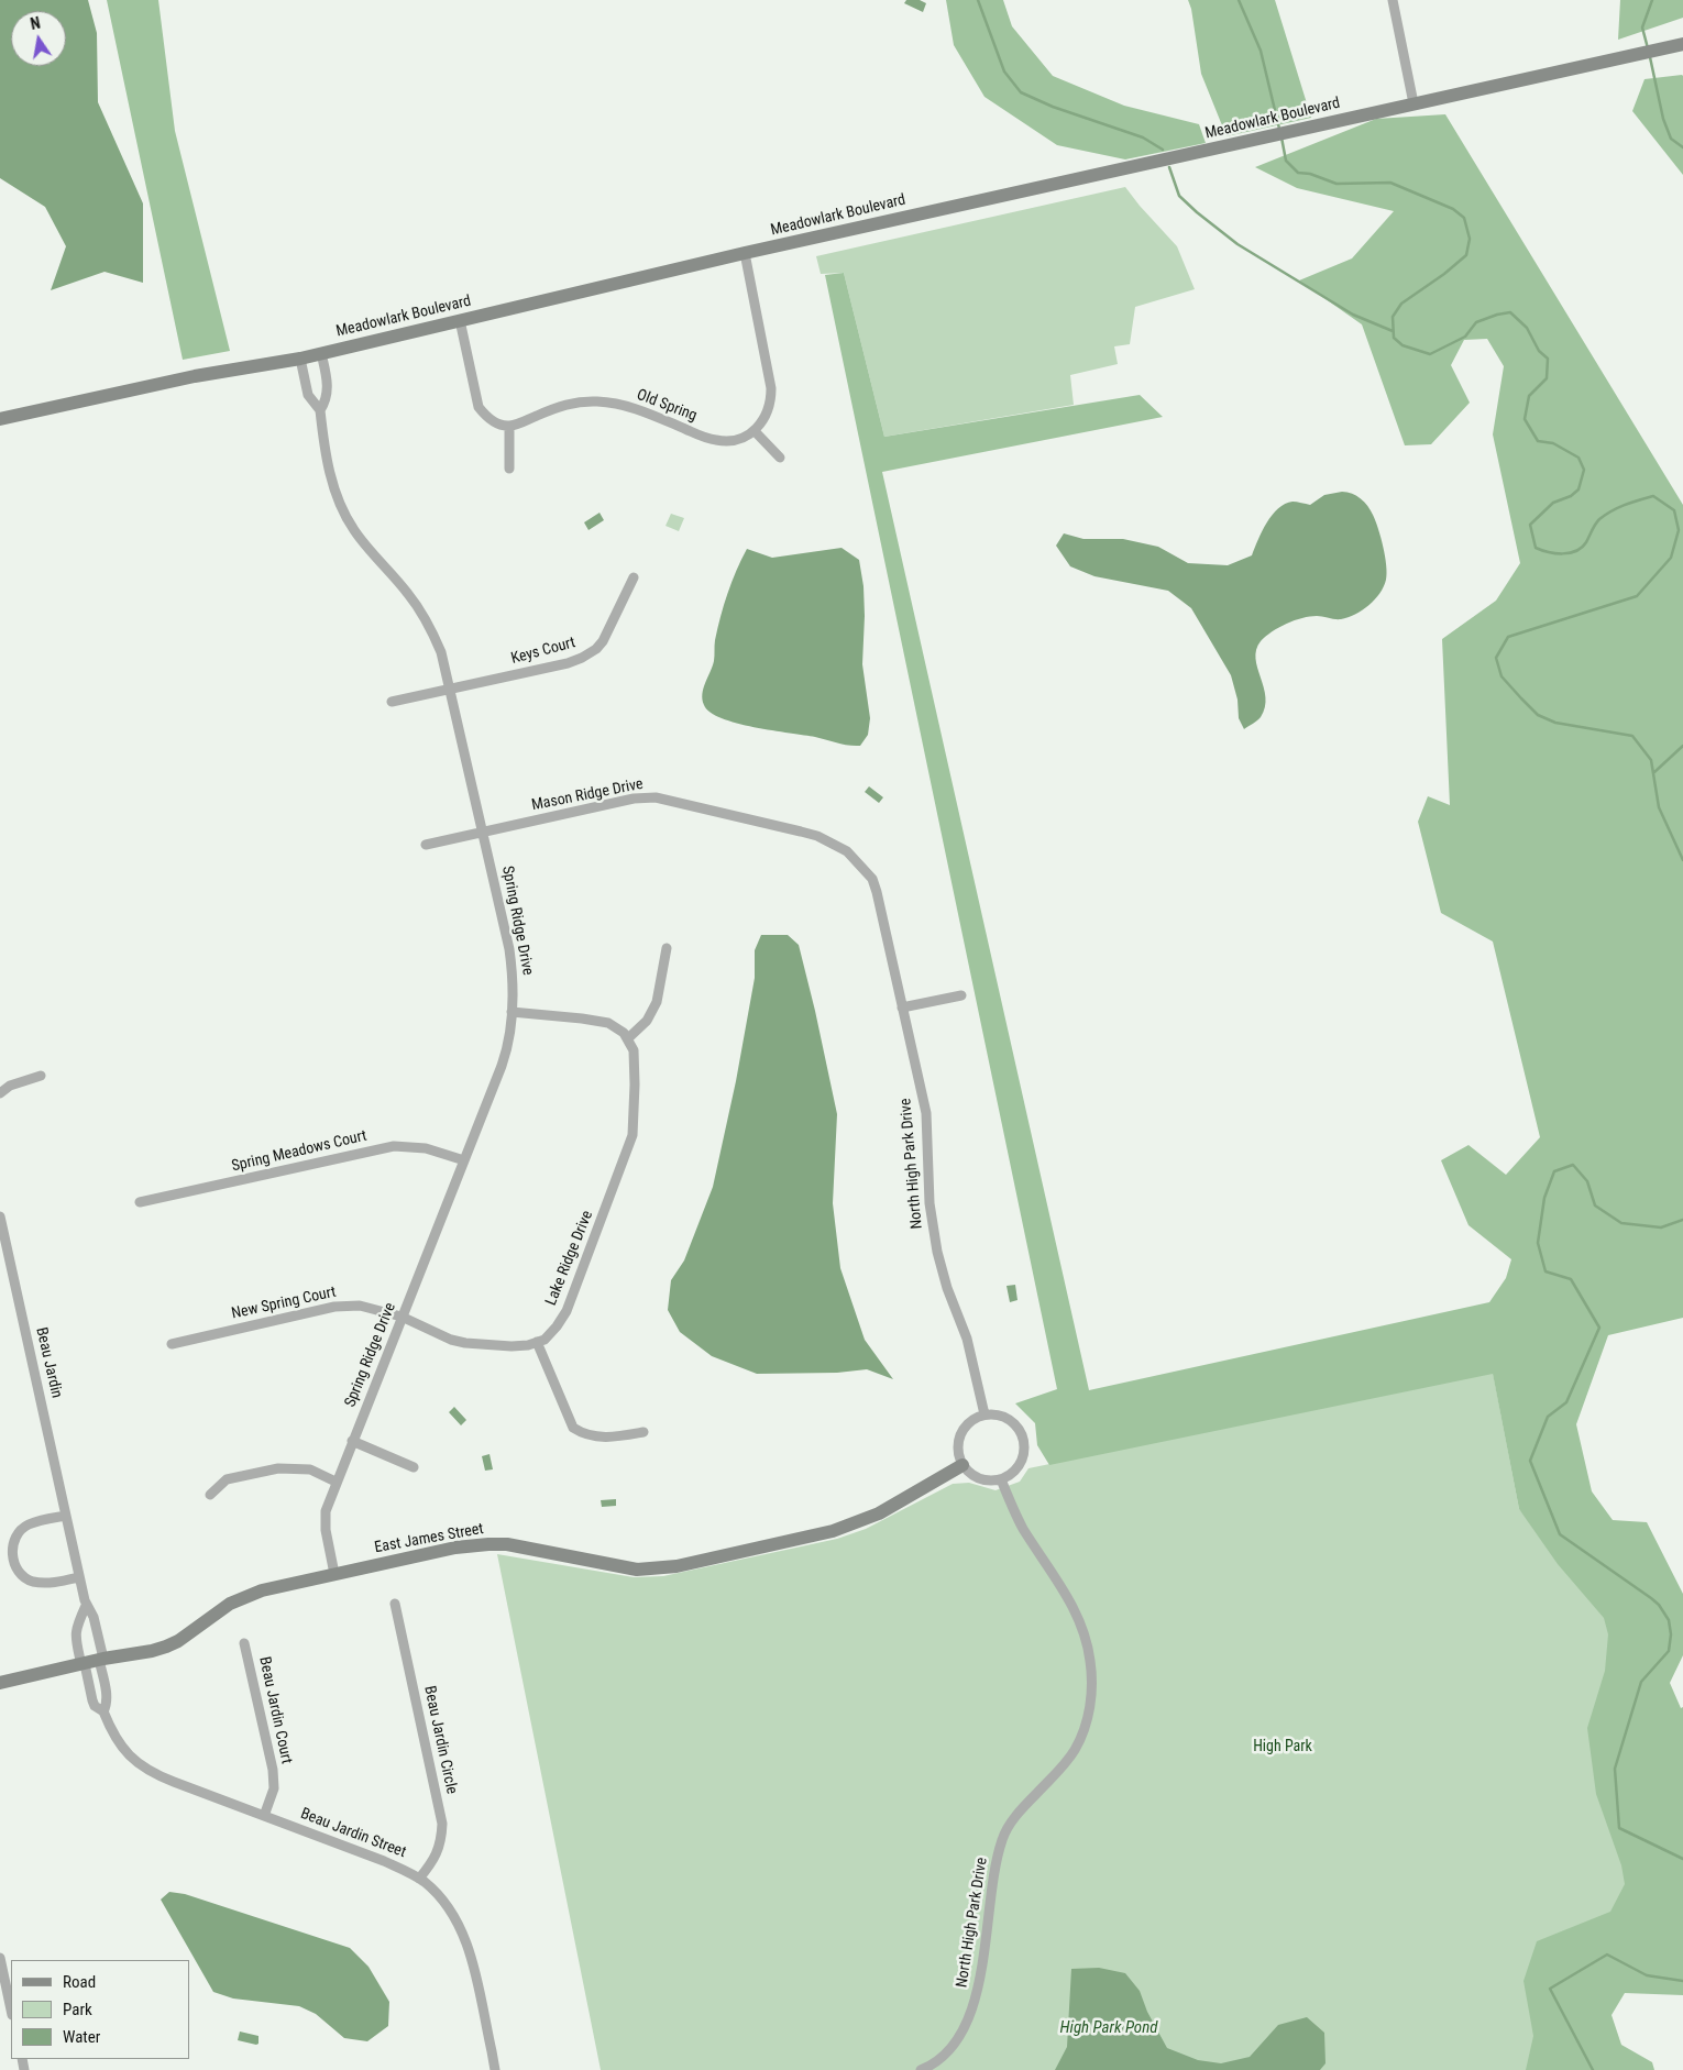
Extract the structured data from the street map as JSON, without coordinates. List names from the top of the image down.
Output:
{
  "streets": {
    "street": [
      "Meadowlark Boulevard",
      "Old Spring",
      "Keys Court",
      "Mason Ridge Drive",
      "Spring Ridge Drive",
      "Spring Meadows Court",
      "North High Park Drive",
      "Lake Ridge Drive",
      "New Spring Court",
      "Beau Jardin",
      "East James Street",
      "Beau Jardin Court",
      "Beau Jardin Circle",
      "Beau Jardin Street"
    ]
  },
  "crossings": [
    ["Meadowlark Boulevard", "Spring Ridge Drive"],
    ["Keys Court", "Spring Ridge Drive"],
    ["Mason Ridge Drive", "Spring Ridge Drive"],
    ["Mason Ridge Drive", "North High Park Drive"],
    ["Spring Ridge Drive", "Spring Meadows Court"],
    ["Spring Ridge Drive", "New Spring Court"],
    ["Spring Ridge Drive", "East James Street"],
    ["North High Park Drive", "East James Street"],
    ["Beau Jardin", "East James Street"],
    ["Beau Jardin", "Beau Jardin Street"],
    ["Beau Jardin Court", "Beau Jardin Street"],
    ["Beau Jardin Circle", "Beau Jardin Street"]
  ],
  "water": ["High Park Pond"],
  "parks": ["High Park"],
  "legend": ["Road", "Park", "Water"],
  "north": "top"
}
